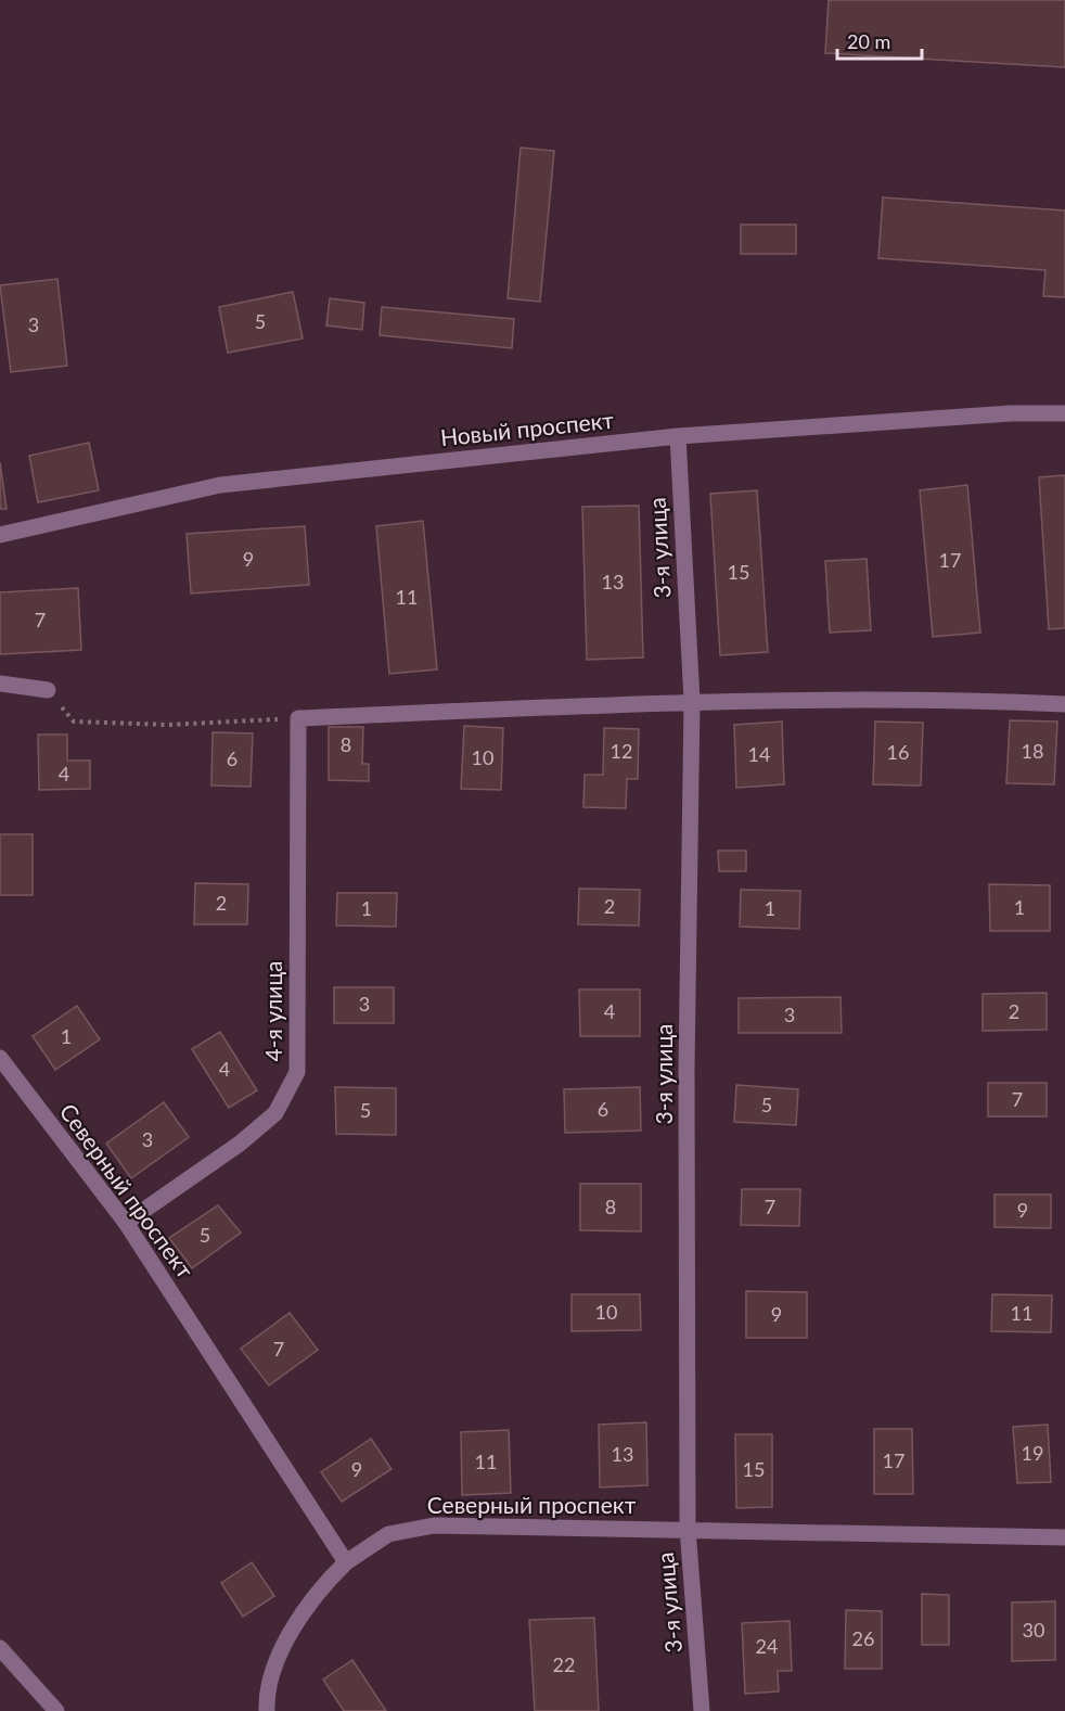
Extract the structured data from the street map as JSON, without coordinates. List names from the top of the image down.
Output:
{
  "streets": {
    "street": [
      "Новый проспект",
      "3-я улица",
      "4-я улица",
      "Северный проспект"
    ]
  },
  "crossings": [
    ["Новый проспект", "3-я улица"],
    ["3-я улица", "Северный проспект"],
    ["4-я улица", "Северный проспект"]
  ],
  "house_numbers": [
    "5",
    "3",
    "9",
    "17",
    "15",
    "13",
    "11",
    "7",
    "8",
    "12",
    "18",
    "16",
    "14",
    "10",
    "6",
    "4",
    "2",
    "2",
    "1",
    "1",
    "1",
    "3",
    "4",
    "2",
    "3",
    "1",
    "4",
    "7",
    "5",
    "6",
    "5",
    "3",
    "8",
    "7",
    "9",
    "5",
    "10",
    "11",
    "9",
    "7",
    "19",
    "13",
    "17",
    "11",
    "9",
    "15",
    "30",
    "26",
    "24",
    "22"
  ],
  "scale_bar": "20 m"
}
